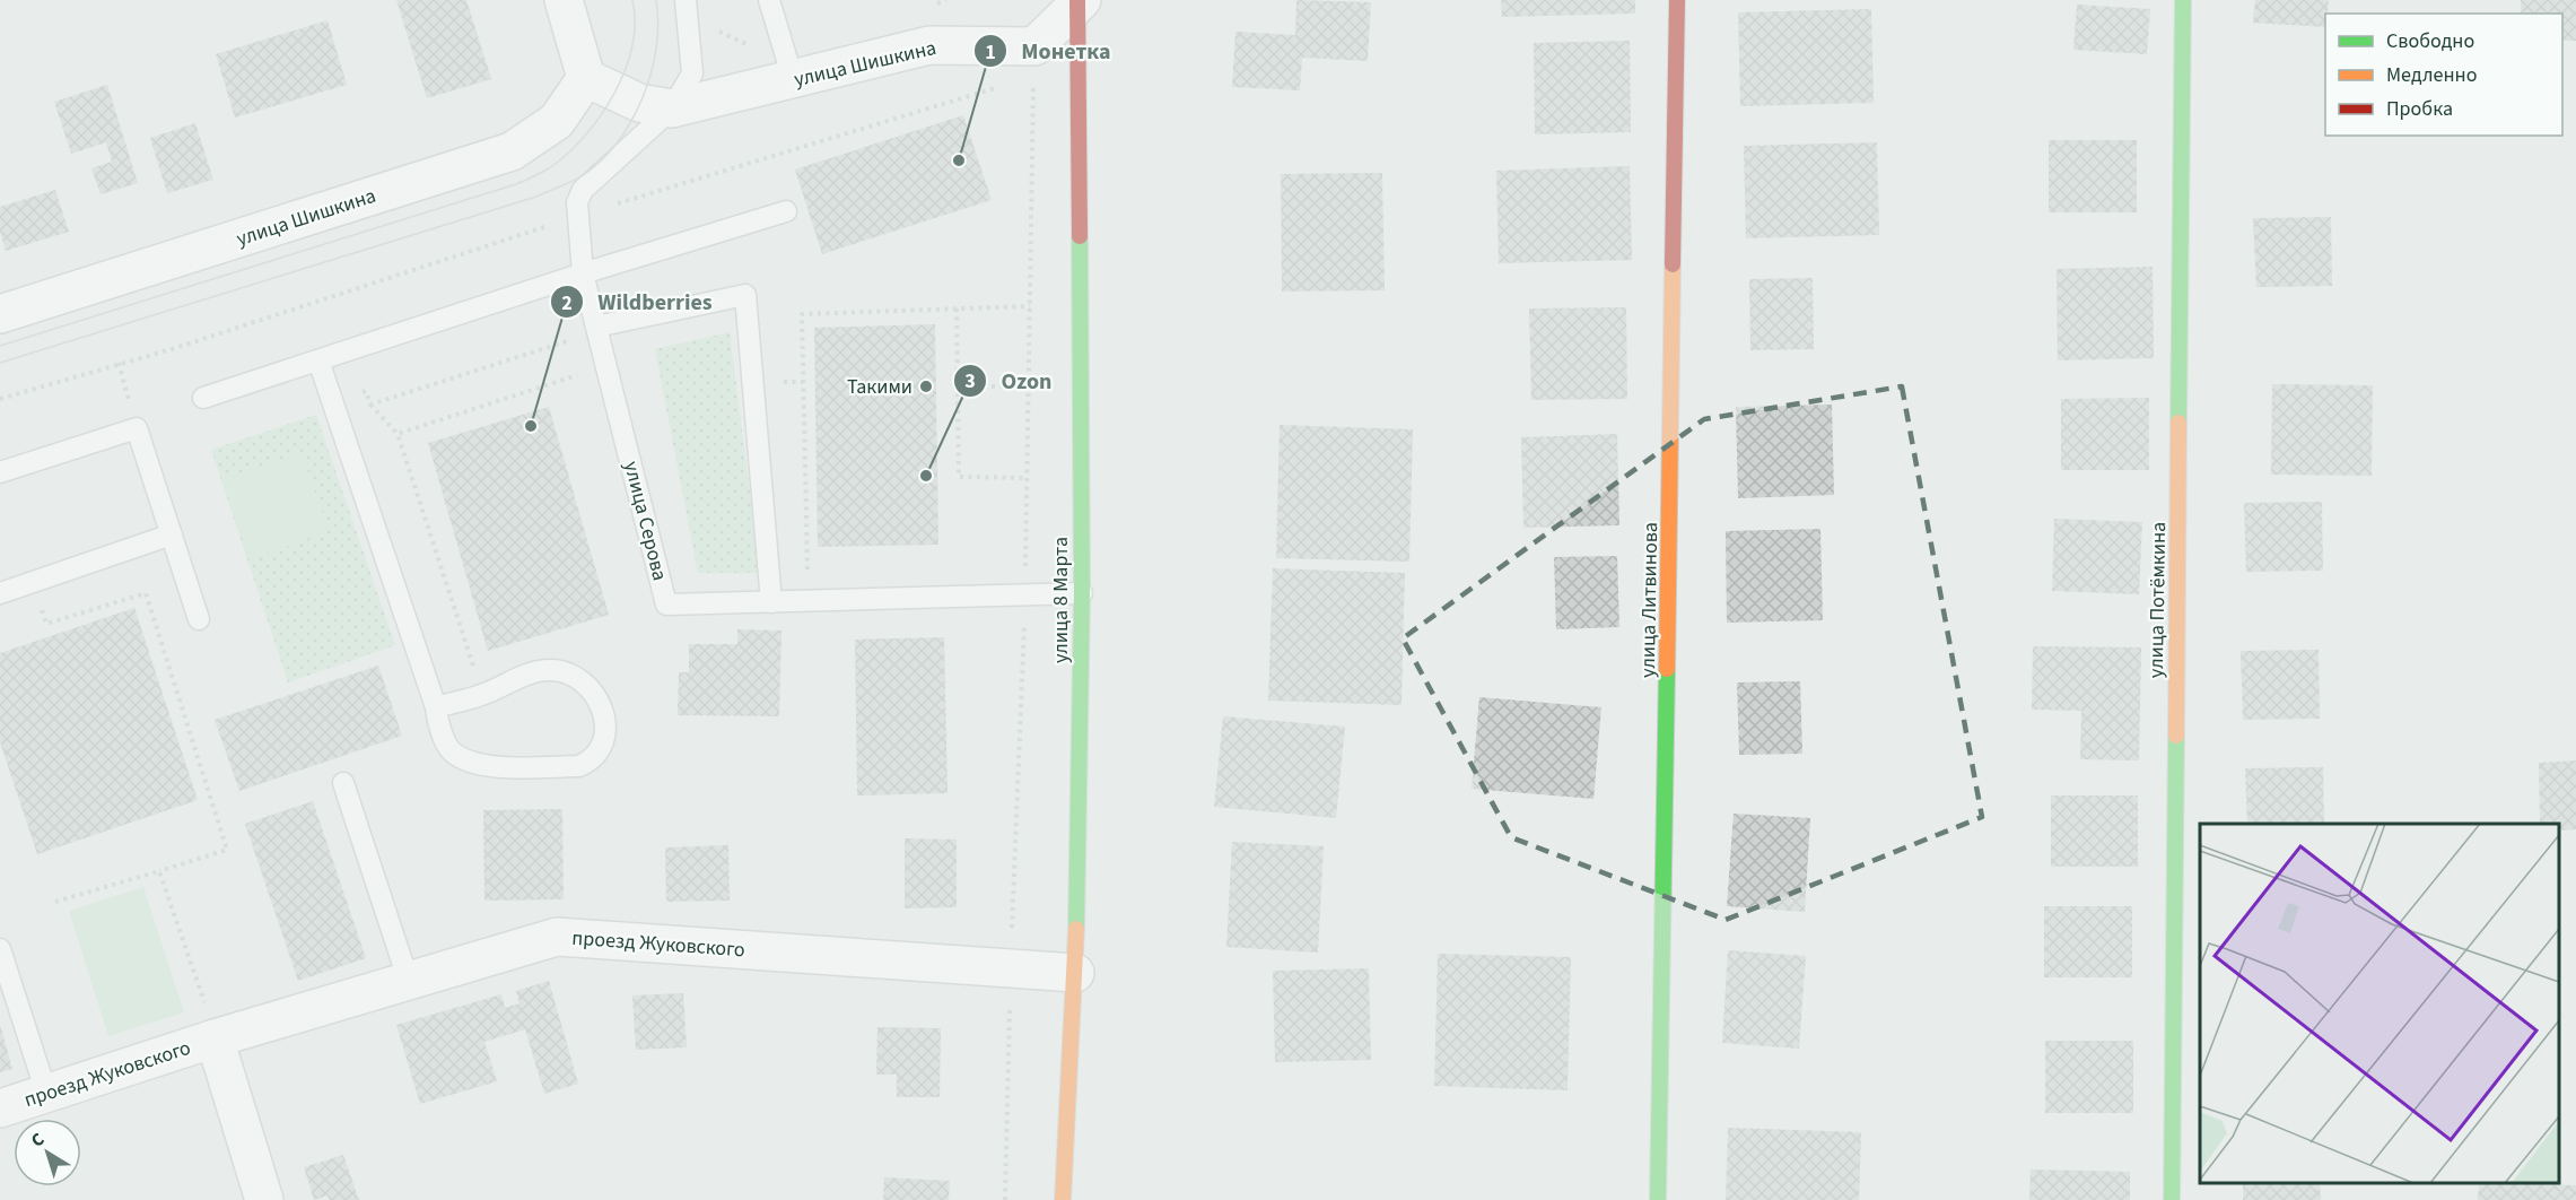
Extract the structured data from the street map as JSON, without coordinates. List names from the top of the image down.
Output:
{
  "streets": {
    "street": [
      "улица Шишкина",
      "улица 8 Марта",
      "улица Литвинова",
      "улица Потёмкина",
      "проезд Жуковского"
    ],
    "lane": ["улица Серова"]
  },
  "crossings": [
    ["улица Шишкина", "улица Серова"],
    ["улица Серова", "улица 8 Марта"],
    ["улица 8 Марта", "проезд Жуковского"]
  ],
  "places": [
    "Монетка",
    "Такими",
    "Wildberries",
    "Ozon"
  ],
  "legend": ["Свободно", "Медленно", "Пробка"],
  "north": "top left"
}
